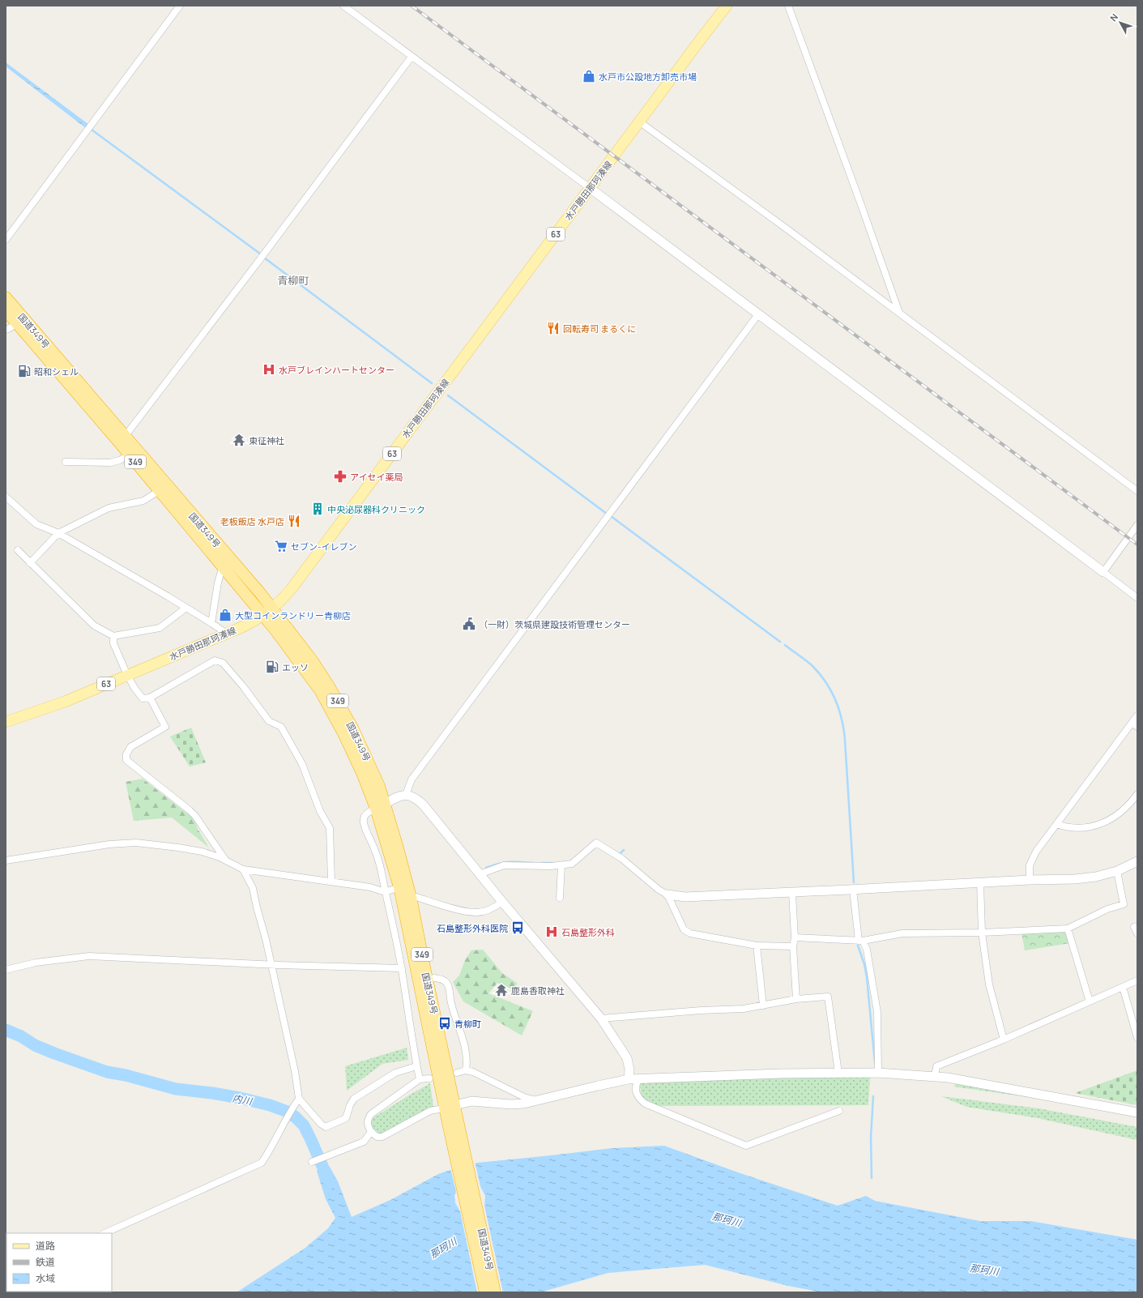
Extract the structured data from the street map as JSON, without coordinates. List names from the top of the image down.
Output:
{
  "streets": {
    "highway": ["国道349号", "349"],
    "main road": ["水戸勝田那珂湊線", "63"]
  },
  "crossings": [
    ["水戸勝田那珂湊線", "国道349号"]
  ],
  "districts": ["青柳町"],
  "water": ["内川", "那珂川"],
  "places": {
    "shop": ["水戸市公設地方卸売市場", "大型コインランドリー青柳店"],
    "restaurant": ["回転寿司 まるくに", "老板飯店 水戸店"],
    "hospital": ["水戸ブレインハートセンター", "石島整形外科"],
    "fuel station": ["昭和シェル", "エッソ"],
    "temple": ["東征神社", "鹿島香取神社"],
    "pharmacy": ["アイセイ薬局"],
    "building": ["中央泌尿器科クリニック"],
    "supermarket": ["セブン-イレブン"],
    "public building": ["（一財）茨城県建設技術管理センター"],
    "bus stop": ["石島整形外科医院", "青柳町"]
  },
  "legend": ["道路", "鉄道", "水域"],
  "north": "top left"
}
